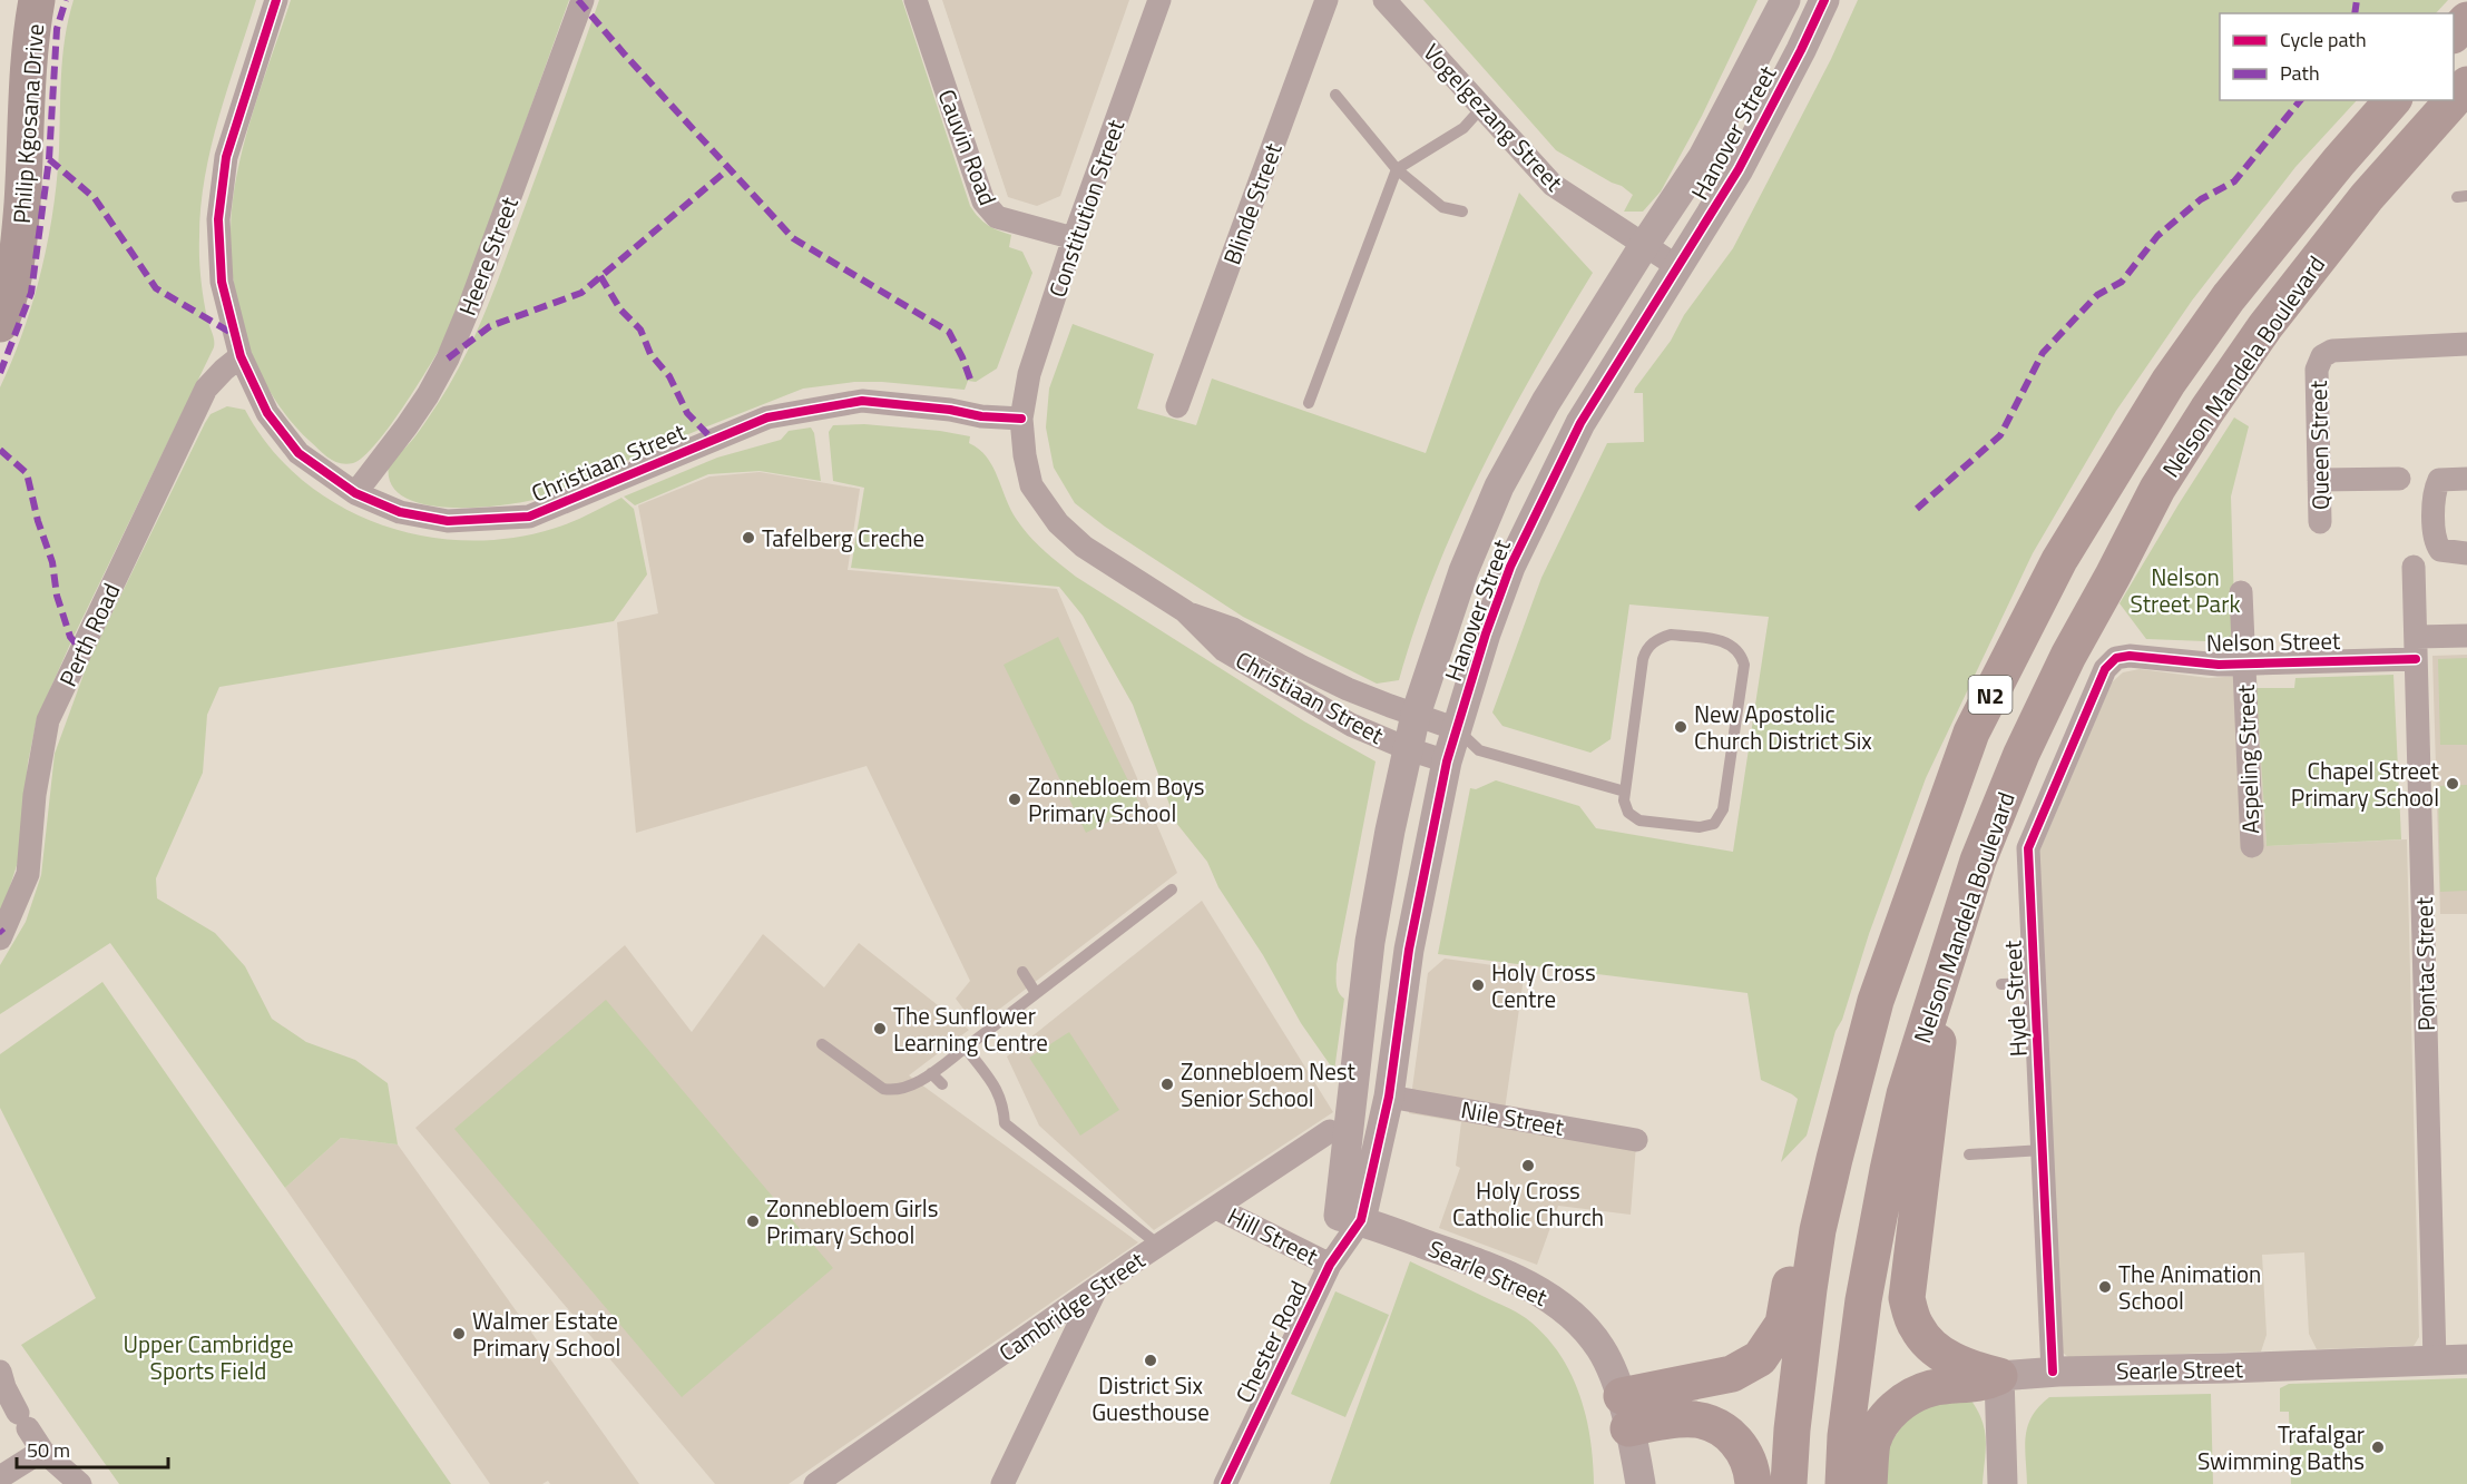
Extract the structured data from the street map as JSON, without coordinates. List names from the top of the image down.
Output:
{
  "streets": {
    "highway": ["Nelson Mandela Boulevard", "N2"],
    "main road": ["Philip Kgosana Drive"],
    "street": [
      "Vogelgezang Street",
      "Hanover Street",
      "Cauvin Road",
      "Blinde Street",
      "Constitution Street",
      "Heere Street",
      "Queen Street",
      "Christiaan Street",
      "Perth Road",
      "Nelson Street",
      "Aspeling Street",
      "Pontac Street",
      "Hyde Street",
      "Nile Street",
      "Hill Street",
      "Searle Street",
      "Cambridge Street",
      "Chester Road"
    ]
  },
  "crossings": [
    ["Vogelgezang Street", "Hanover Street"],
    ["Hanover Street", "Christiaan Street"],
    ["Hanover Street", "Nile Street"],
    ["Hanover Street", "Searle Street"],
    ["Hanover Street", "Chester Road"],
    ["Cauvin Road", "Constitution Street"],
    ["Constitution Street", "Christiaan Street"],
    ["Heere Street", "Christiaan Street"],
    ["Christiaan Street", "Perth Road"],
    ["Nelson Street", "Aspeling Street"],
    ["Nelson Street", "Pontac Street"],
    ["Nelson Street", "Hyde Street"],
    ["Pontac Street", "Searle Street"],
    ["Hyde Street", "Searle Street"],
    ["Hill Street", "Cambridge Street"],
    ["Hill Street", "Chester Road"],
    ["Searle Street", "Chester Road"]
  ],
  "parks": ["Nelson Street Park", "Upper Cambridge Sports Field"],
  "places": [
    "Tafelberg Creche",
    "New Apostolic Church District Six",
    "Chapel Street Primary School",
    "Zonnebloem Boys Primary School",
    "Holy Cross Centre",
    "The Sunflower Learning Centre",
    "Zonnebloem Nest Senior School",
    "Holy Cross Catholic Church",
    "Zonnebloem Girls Primary School",
    "The Animation School",
    "Walmer Estate Primary School",
    "District Six Guesthouse",
    "Trafalgar Swimming Baths"
  ],
  "legend": ["Cycle path", "Path"],
  "scale_bar": "50 m"
}
